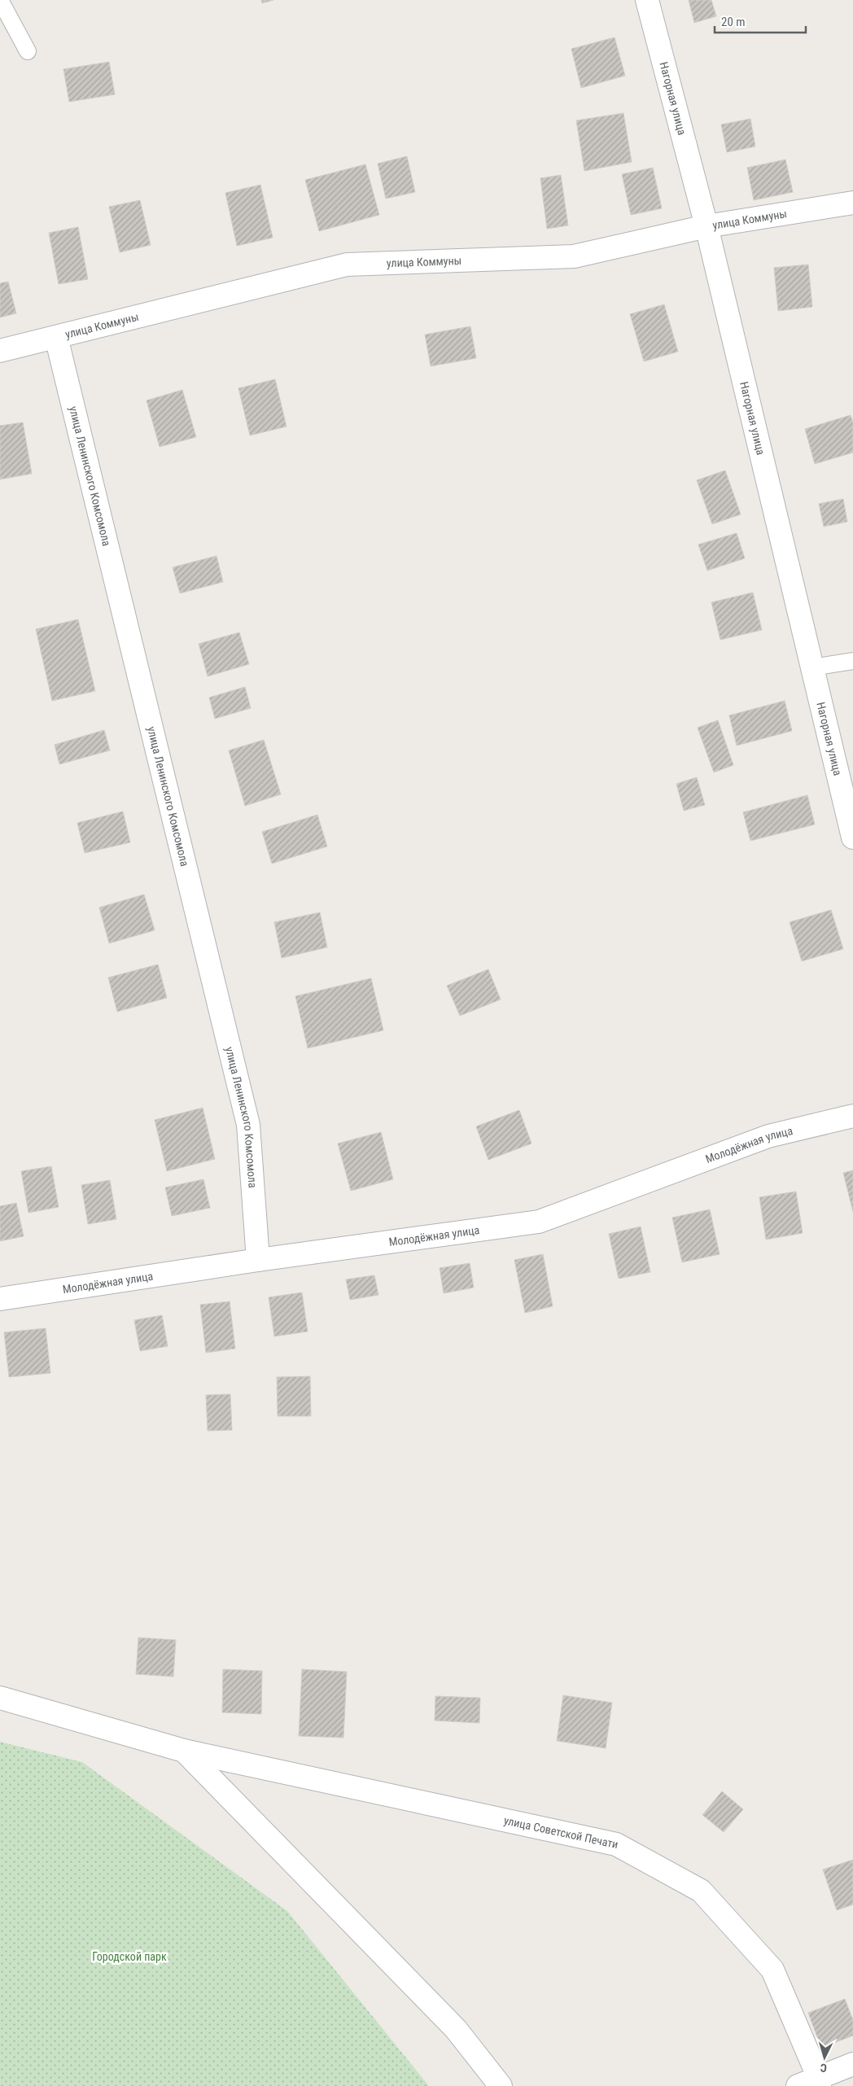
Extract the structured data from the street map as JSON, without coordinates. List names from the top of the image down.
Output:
{
  "streets": {
    "street": [
      "Нагорная улица",
      "улица Коммуны",
      "улица Ленинского Комсомола",
      "Молодёжная улица",
      "улица Советской Печати"
    ]
  },
  "crossings": [
    ["Нагорная улица", "улица Коммуны"],
    ["улица Коммуны", "улица Ленинского Комсомола"],
    ["улица Ленинского Комсомола", "Молодёжная улица"]
  ],
  "parks": ["Городской парк"],
  "scale_bar": "20 m",
  "north": "bottom"
}
